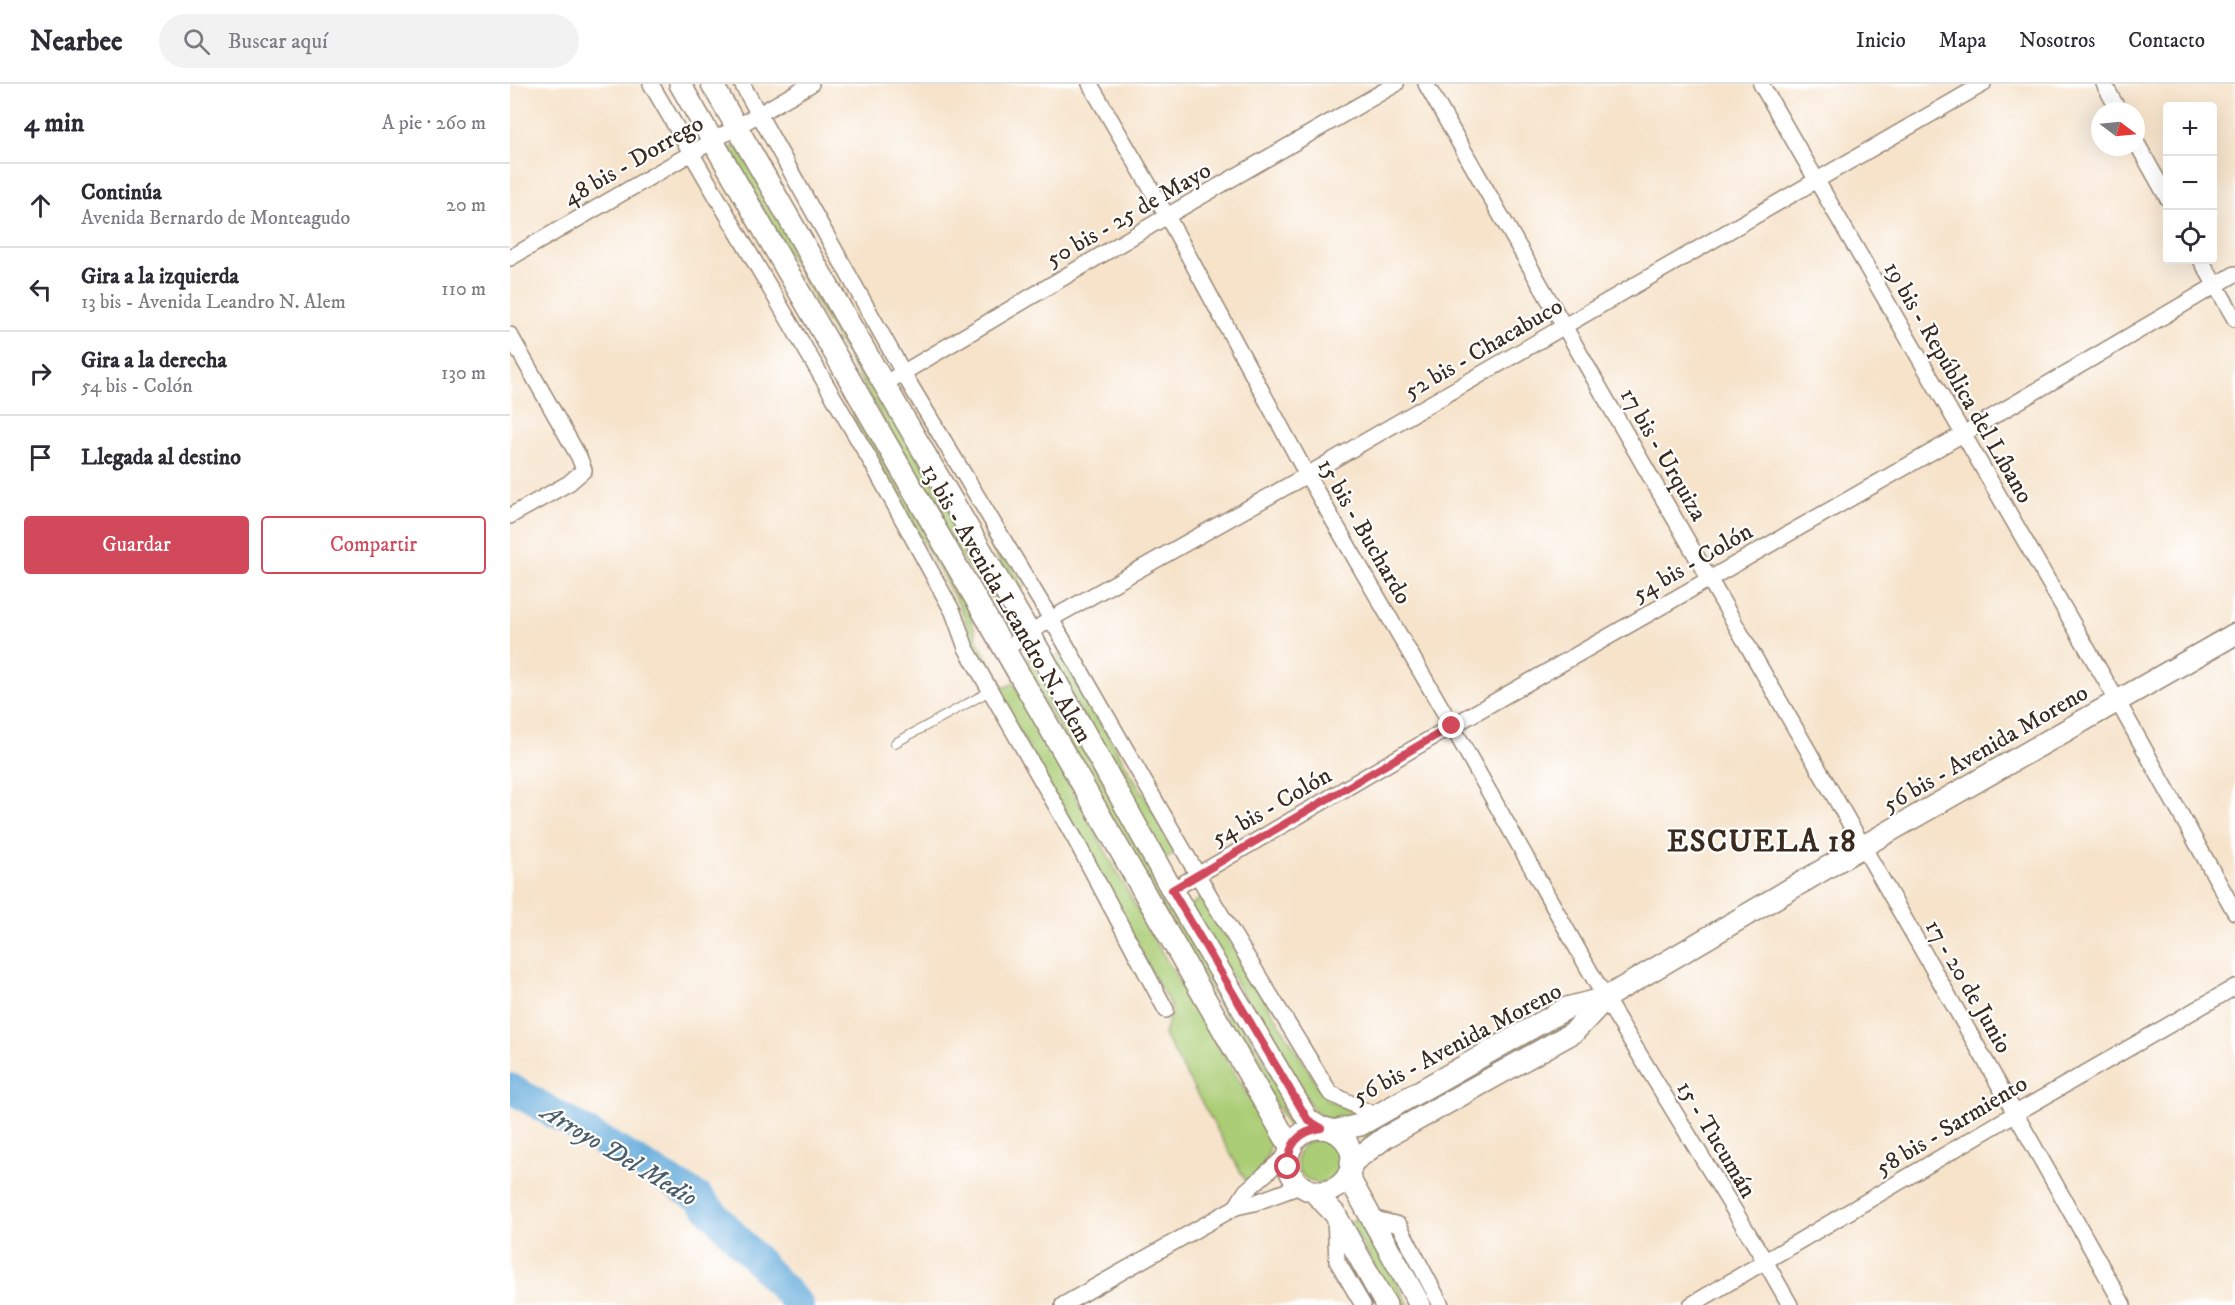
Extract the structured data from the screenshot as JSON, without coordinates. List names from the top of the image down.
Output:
{
  "streets": {
    "main road": ["13 bis - Avenida Leandro N. Alem", "56 bis - Avenida Moreno"],
    "street": [
      "48 bis - Dorrego",
      "50 bis - 25 de Mayo",
      "52 bis - Chacabuco",
      "19 bis - República del Líbano",
      "17 bis - Urquiza",
      "15 bis - Buchardo",
      "54 bis - Colón",
      "17 - 20 de Junio",
      "58 bis - Sarmiento",
      "15 - Tucumán"
    ]
  },
  "crossings": [
    ["48 bis - Dorrego", "13 bis - Avenida Leandro N. Alem"],
    ["50 bis - 25 de Mayo", "15 bis - Buchardo"],
    ["50 bis - 25 de Mayo", "13 bis - Avenida Leandro N. Alem"],
    ["52 bis - Chacabuco", "19 bis - República del Líbano"],
    ["52 bis - Chacabuco", "17 bis - Urquiza"],
    ["52 bis - Chacabuco", "15 bis - Buchardo"],
    ["52 bis - Chacabuco", "13 bis - Avenida Leandro N. Alem"],
    ["19 bis - República del Líbano", "54 bis - Colón"],
    ["19 bis - República del Líbano", "56 bis - Avenida Moreno"],
    ["17 bis - Urquiza", "54 bis - Colón"],
    ["17 bis - Urquiza", "56 bis - Avenida Moreno"],
    ["17 bis - Urquiza", "17 - 20 de Junio"],
    ["15 bis - Buchardo", "54 bis - Colón"],
    ["15 bis - Buchardo", "56 bis - Avenida Moreno"],
    ["15 bis - Buchardo", "15 - Tucumán"],
    ["54 bis - Colón", "13 bis - Avenida Leandro N. Alem"],
    ["13 bis - Avenida Leandro N. Alem", "56 bis - Avenida Moreno"],
    ["56 bis - Avenida Moreno", "17 - 20 de Junio"],
    ["56 bis - Avenida Moreno", "15 - Tucumán"],
    ["17 - 20 de Junio", "58 bis - Sarmiento"],
    ["58 bis - Sarmiento", "15 - Tucumán"]
  ],
  "districts": ["ESCUELA 18"],
  "water": ["Arroyo Del Medio"],
  "north": "right",
  "page": {
    "header": "Nearbee",
    "search": "Buscar aquí",
    "nav": [
      "Inicio",
      "Mapa",
      "Nosotros",
      "Contacto"
    ],
    "heading": ["4 min", "A pie · 260 m"],
    "map_buttons": ["+", "−"],
    "list": [
      ["Continúa", "Avenida Bernardo de Monteagudo", "20 m"],
      ["Gira a la izquierda", "13 bis - Avenida Leandro N. Alem", "110 m"],
      ["Gira a la derecha", "54 bis - Colón", "130 m"],
      "Llegada al destino"
    ],
    "buttons": ["Guardar", "Compartir"]
  }
}
